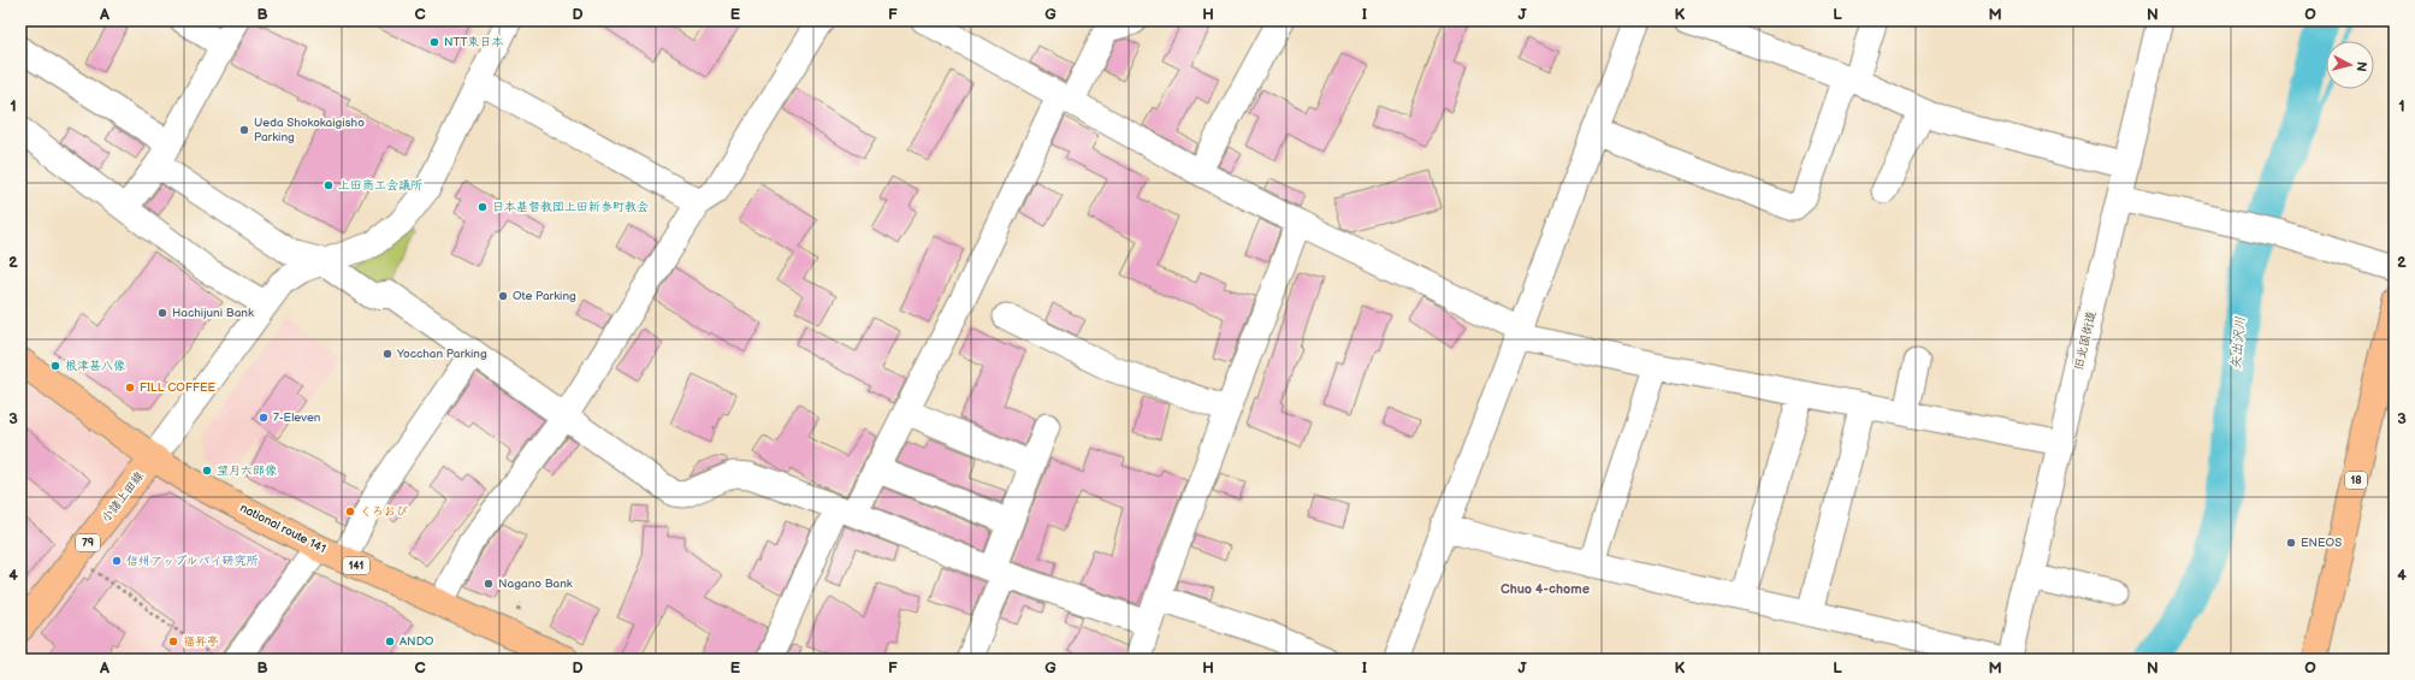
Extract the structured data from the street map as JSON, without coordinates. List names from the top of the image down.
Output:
{
  "streets": {
    "main road": [
      "18",
      "小諸上田線",
      "national route 141",
      "79",
      "141"
    ],
    "street": ["旧北国街道"]
  },
  "crossings": [
    ["小諸上田線", "national route 141"]
  ],
  "districts": ["Chuo 4-chome"],
  "water": ["矢出沢川"],
  "places": [
    "NTT東日本",
    "Ueda Shokokaigisho Parking",
    "上田商工会議所",
    "日本基督教団上田新参町教会",
    "Ote Parking",
    "Hachijuni Bank",
    "Yocchan Parking",
    "根津甚八像",
    "FILL COFFEE",
    "7-Eleven",
    "望月六郎像",
    "くろおび",
    "ENEOS",
    "信州アップルパイ研究所",
    "Nagano Bank",
    "福昇亭",
    "ANDO"
  ],
  "north": "right",
  "grid": {
    "columns": [
      "A",
      "B",
      "C",
      "D",
      "E",
      "F",
      "G",
      "H",
      "I",
      "J",
      "K",
      "L",
      "M",
      "N",
      "O"
    ],
    "rows": [
      "1",
      "2",
      "3",
      "4"
    ]
  }
}
